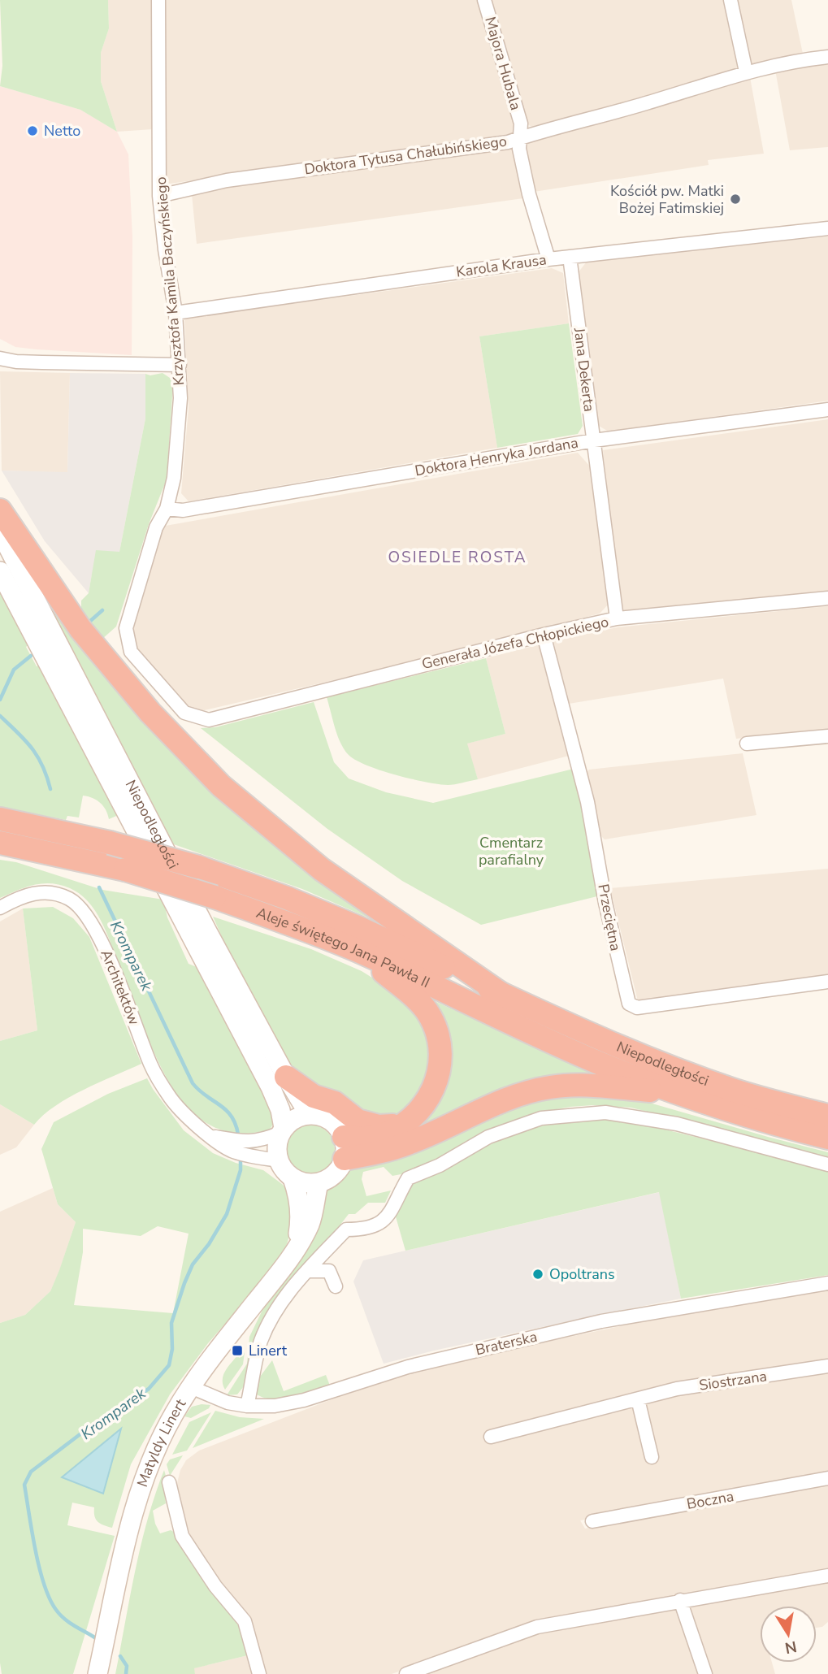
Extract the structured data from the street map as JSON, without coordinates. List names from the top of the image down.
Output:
{
  "streets": {
    "highway": ["Niepodległości", "Aleje świętego Jana Pawła II"],
    "main road": ["Matyldy Linert"],
    "street": [
      "Majora Hubala",
      "Doktora Tytusa Chałubińskiego",
      "Karola Krausa",
      "Krzysztofa Kamila Baczyńskiego",
      "Jana Dekerta",
      "Doktora Henryka Jordana",
      "Generała Józefa Chłopickiego",
      "Przeciętna",
      "Architektów",
      "Braterska",
      "Siostrzana",
      "Boczna"
    ]
  },
  "crossings": [
    ["Majora Hubala", "Doktora Tytusa Chałubińskiego"],
    ["Majora Hubala", "Karola Krausa"],
    ["Doktora Tytusa Chałubińskiego", "Krzysztofa Kamila Baczyńskiego"],
    ["Karola Krausa", "Krzysztofa Kamila Baczyńskiego"],
    ["Karola Krausa", "Jana Dekerta"],
    ["Krzysztofa Kamila Baczyńskiego", "Doktora Henryka Jordana"],
    ["Krzysztofa Kamila Baczyńskiego", "Generała Józefa Chłopickiego"],
    ["Jana Dekerta", "Doktora Henryka Jordana"],
    ["Jana Dekerta", "Generała Józefa Chłopickiego"],
    ["Generała Józefa Chłopickiego", "Przeciętna"],
    ["Niepodległości", "Aleje świętego Jana Pawła II"],
    ["Niepodległości", "Architektów"],
    ["Niepodległości", "Matyldy Linert"],
    ["Architektów", "Matyldy Linert"],
    ["Braterska", "Matyldy Linert"]
  ],
  "districts": ["OSIEDLE ROSTA"],
  "water": ["Kromparek"],
  "parks": ["Cmentarz parafialny"],
  "places": {
    "other": ["Netto", "Kościół pw. Matki Bożej Fatimskiej", "Opoltrans"],
    "transit": ["Linert"]
  },
  "north": "bottom"
}
